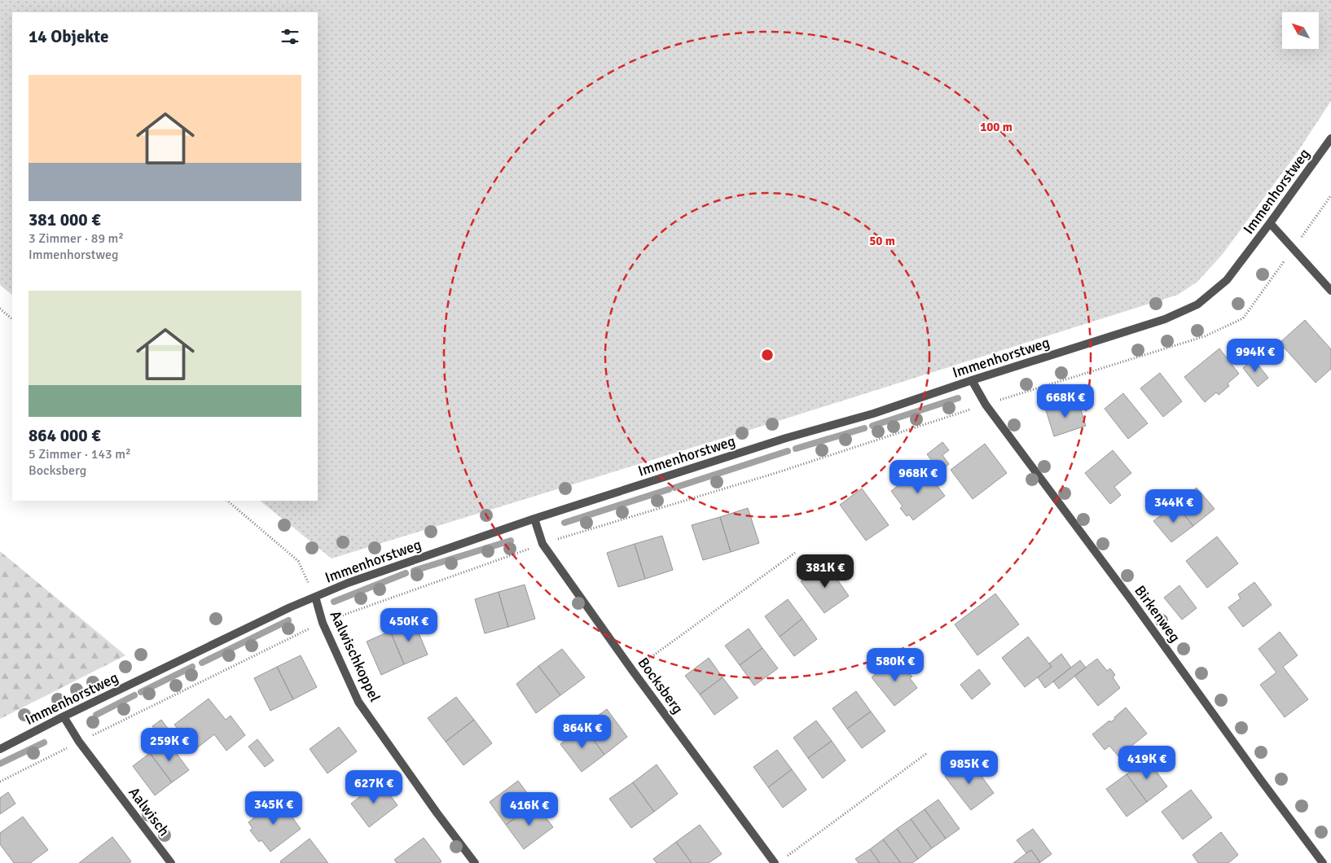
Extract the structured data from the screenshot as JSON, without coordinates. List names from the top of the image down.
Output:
{
  "streets": {
    "street": [
      "Immenhorstweg",
      "Birkenweg",
      "Aalwischkoppel",
      "Bocksberg",
      "Aalwisch"
    ]
  },
  "crossings": [
    ["Immenhorstweg", "Birkenweg"],
    ["Immenhorstweg", "Aalwischkoppel"],
    ["Immenhorstweg", "Bocksberg"],
    ["Immenhorstweg", "Aalwisch"]
  ],
  "north": "top left",
  "page": {
    "heading": "14 Objekte",
    "list": [
      {
        "name": "381 000 €",
        "note": "3 Zimmer · 89 m² · Immenhorstweg"
      },
      {
        "name": "864 000 €",
        "note": "5 Zimmer · 143 m² · Bocksberg"
      }
    ],
    "price": [
      "994K €",
      "668K €",
      "968K €",
      "344K €",
      "381K €",
      "450K €",
      "580K €",
      "864K €",
      "259K €",
      "419K €",
      "985K €",
      "627K €",
      "345K €",
      "416K €"
    ]
  },
  "rings": ["100 m", "50 m"]
}
